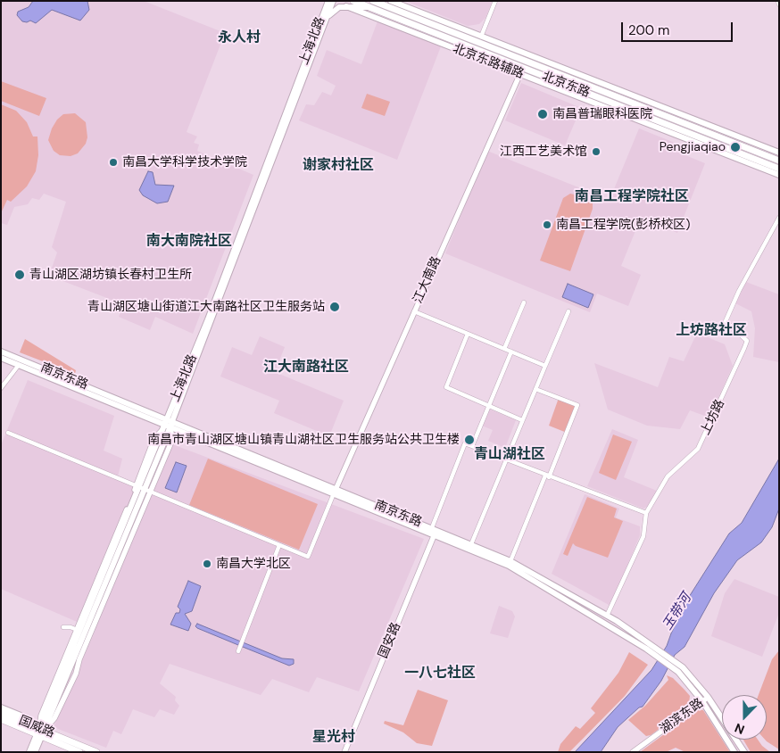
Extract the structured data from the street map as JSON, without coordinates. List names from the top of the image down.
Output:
{
  "streets": {
    "main road": [
      "上海北路",
      "北京东路辅路",
      "北京东路",
      "南京东路",
      "国威路"
    ],
    "street": [
      "江大南路",
      "上坊路",
      "国安路",
      "湖滨东路"
    ]
  },
  "crossings": [
    ["上海北路", "南京东路"],
    ["上海北路", "国威路"],
    ["北京东路辅路", "北京东路"],
    ["北京东路辅路", "江大南路"],
    ["北京东路", "江大南路"],
    ["江大南路", "南京东路"],
    ["南京东路", "上坊路"],
    ["南京东路", "国安路"],
    ["南京东路", "湖滨东路"]
  ],
  "districts": [
    "永人村",
    "谢家村社区",
    "南昌工程学院社区",
    "南大南院社区",
    "上坊路社区",
    "江大南路社区",
    "青山湖社区",
    "一八七社区",
    "星光村"
  ],
  "water": ["玉带河"],
  "places": [
    "南昌普瑞眼科医院",
    "Pengjiaqiao",
    "江西工艺美术馆",
    "南昌大学科学技术学院",
    "南昌工程学院(彭桥校区)",
    "青山湖区湖坊镇长春村卫生所",
    "青山湖区塘山街道江大南路社区卫生服务站",
    "南昌市青山湖区塘山镇青山湖社区卫生服务站公共卫生楼",
    "南昌大学北区"
  ],
  "scale_bar": "200 m",
  "north": "bottom"
}
